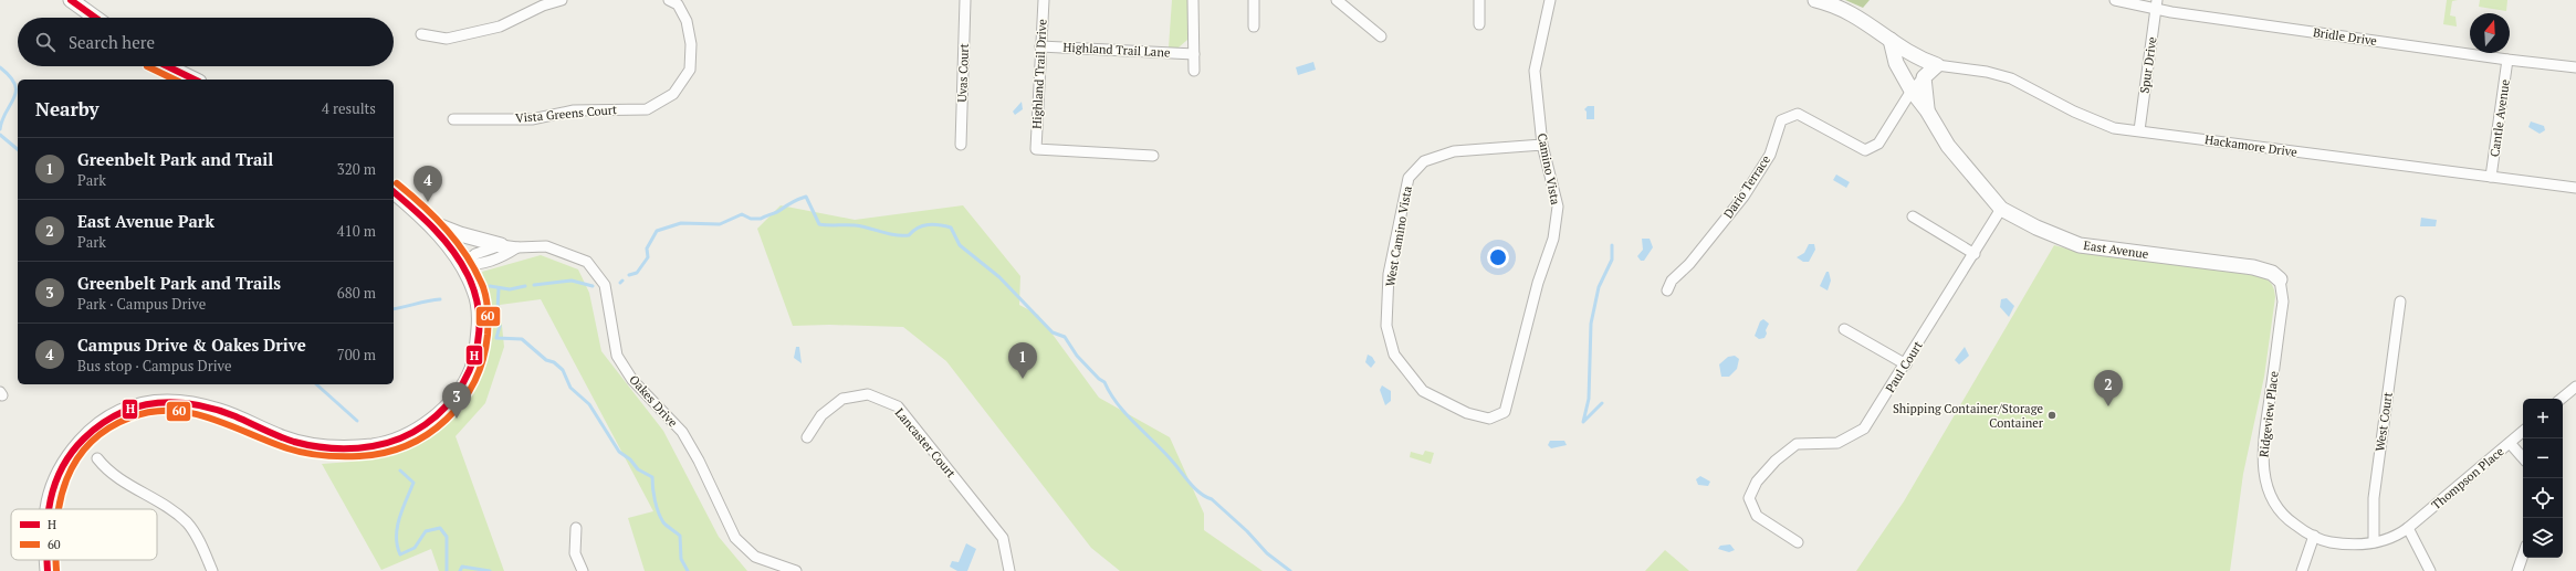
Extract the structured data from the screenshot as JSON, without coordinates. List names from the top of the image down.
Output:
{
  "streets": {
    "street": [
      "Bridle Drive",
      "Highland Trail Lane",
      "Spur Drive",
      "Uvas Court",
      "Highland Trail Drive",
      "Vista Greens Court",
      "Cantle Avenue",
      "Hackamore Drive",
      "Camino Vista",
      "Dario Terrace",
      "West Camino Vista",
      "East Avenue",
      "Paul Court",
      "Oakes Drive",
      "Ridgeview Place",
      "West Court",
      "Lancaster Court",
      "Thompson Place"
    ]
  },
  "crossings": [
    ["Bridle Drive", "Spur Drive"],
    ["Bridle Drive", "Cantle Avenue"],
    ["Highland Trail Lane", "Highland Trail Drive"],
    ["Spur Drive", "Hackamore Drive"],
    ["Cantle Avenue", "Hackamore Drive"],
    ["Camino Vista", "West Camino Vista"],
    ["Dario Terrace", "East Avenue"],
    ["East Avenue", "Paul Court"],
    ["East Avenue", "Ridgeview Place"],
    ["Ridgeview Place", "West Court"],
    ["Ridgeview Place", "Thompson Place"]
  ],
  "places": ["Shipping Container/Storage Container"],
  "lines": ["transit line H", "transit line 60"],
  "legend": ["H", "60"],
  "north": "top",
  "page": {
    "search": "Search here",
    "heading": ["Nearby", "4 results"],
    "list": [
      {
        "mark": "1",
        "name": "Greenbelt Park and Trail",
        "note": "Park",
        "value": "320 m"
      },
      {
        "mark": "2",
        "name": "East Avenue Park",
        "note": "Park",
        "value": "410 m"
      },
      {
        "mark": "3",
        "name": "Greenbelt Park and Trails",
        "note": "Park · Campus Drive",
        "value": "680 m"
      },
      {
        "mark": "4",
        "name": "Campus Drive & Oakes Drive",
        "note": "Bus stop · Campus Drive",
        "value": "700 m"
      }
    ],
    "pins": [
      "4",
      "1",
      "2",
      "3"
    ],
    "map_buttons": ["+", "−"]
  }
}
